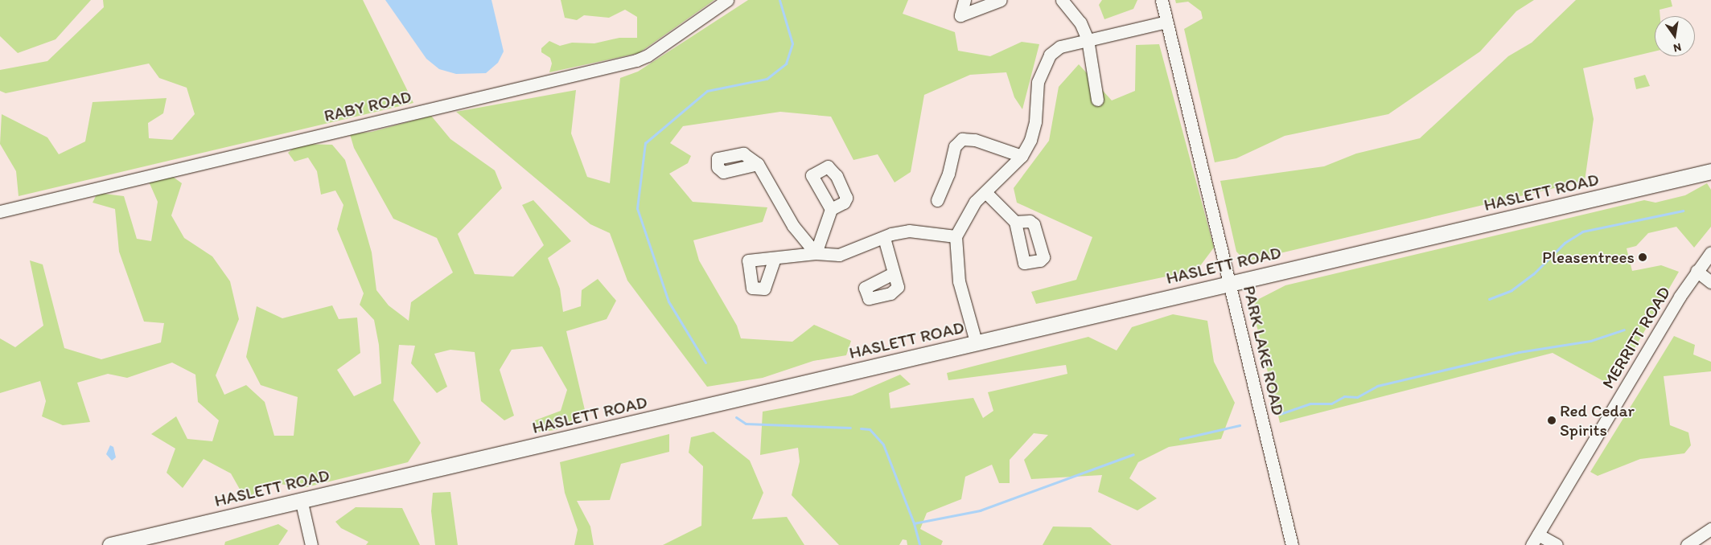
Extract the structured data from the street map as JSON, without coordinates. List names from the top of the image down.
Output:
{
  "streets": {
    "main road": ["HASLETT ROAD"],
    "street": ["RABY ROAD", "MERRITT ROAD", "PARK LAKE ROAD"]
  },
  "crossings": [
    ["HASLETT ROAD", "PARK LAKE ROAD"]
  ],
  "places": ["Pleasentrees", "Red Cedar Spirits"],
  "north": "bottom"
}
